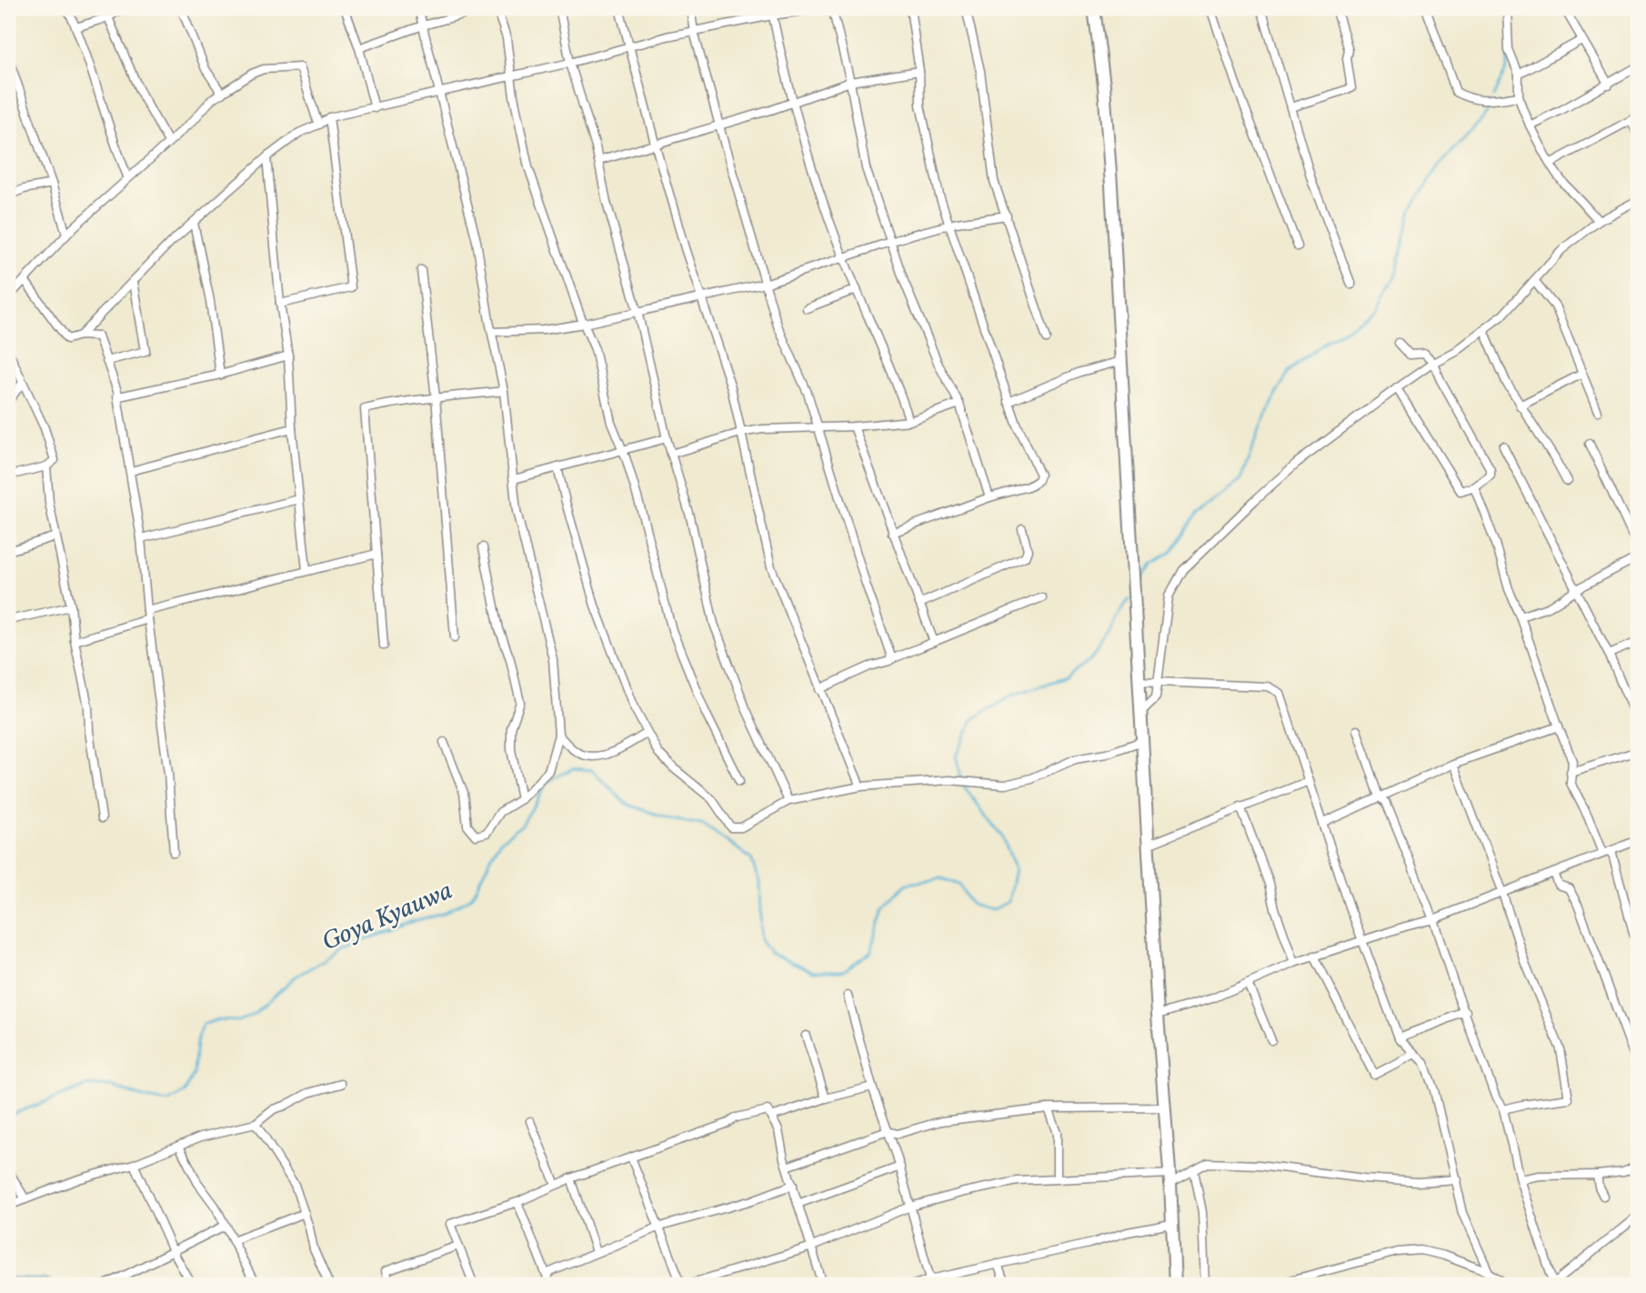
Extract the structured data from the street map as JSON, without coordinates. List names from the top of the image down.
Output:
{
  "water": ["Goya Kyauwa"]
}
